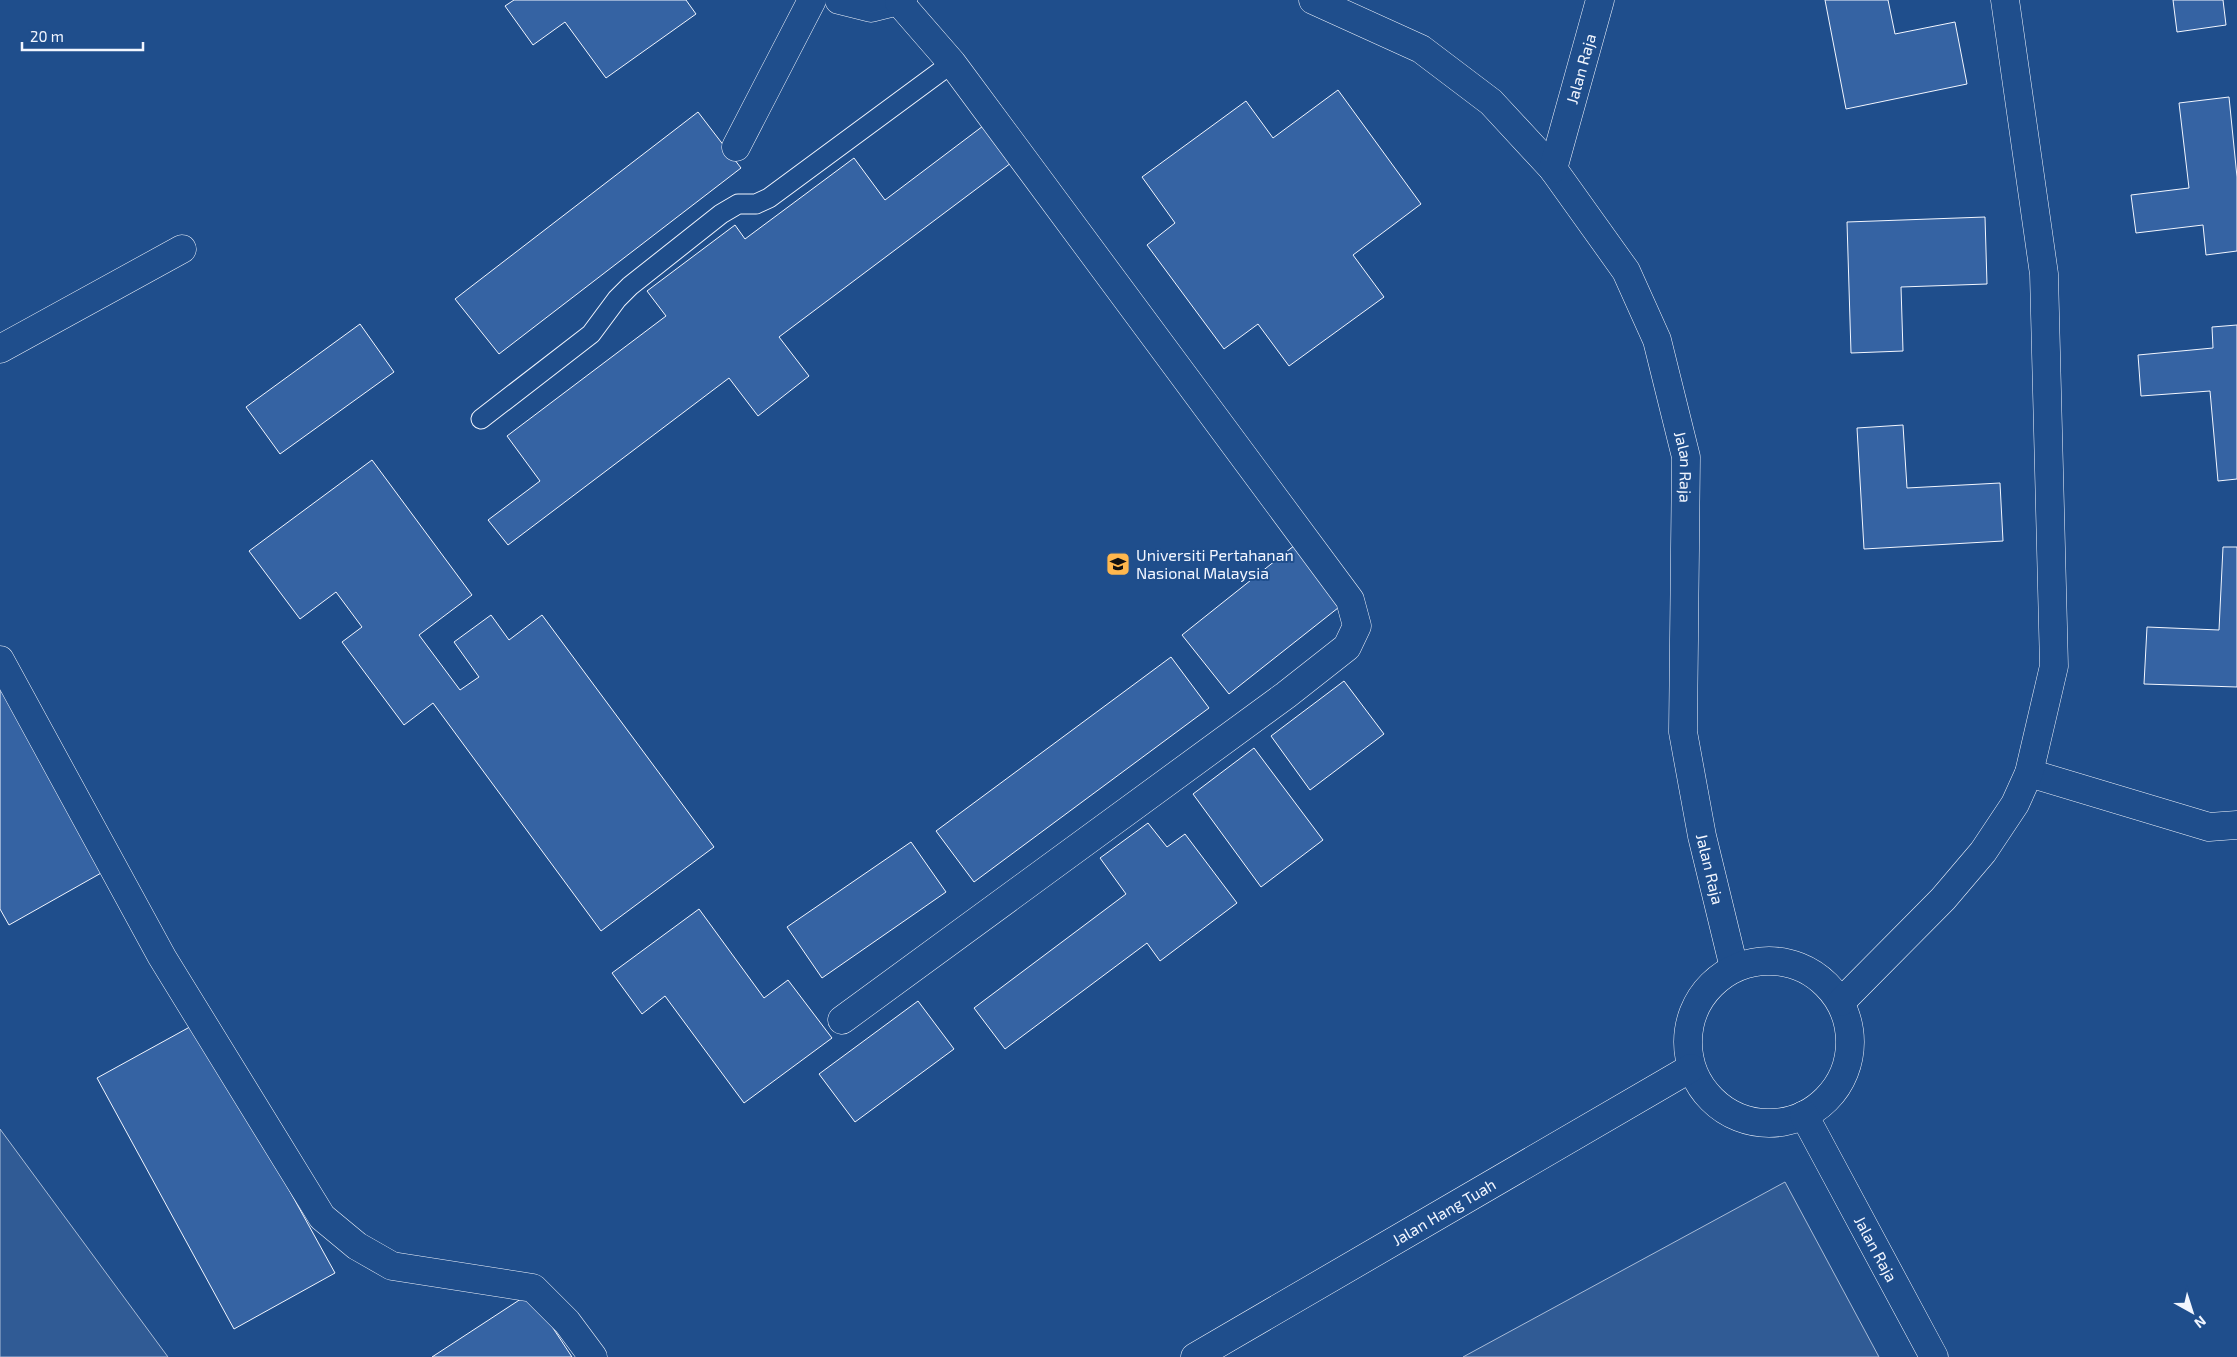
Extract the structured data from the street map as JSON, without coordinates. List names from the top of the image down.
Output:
{
  "streets": {
    "street": ["Jalan Raja", "Jalan Hang Tuah"]
  },
  "crossings": [
    ["Jalan Raja", "Jalan Hang Tuah"]
  ],
  "places": {
    "school or university": ["Universiti Pertahanan Nasional Malaysia"]
  },
  "scale_bar": "20 m",
  "north": "bottom right"
}
